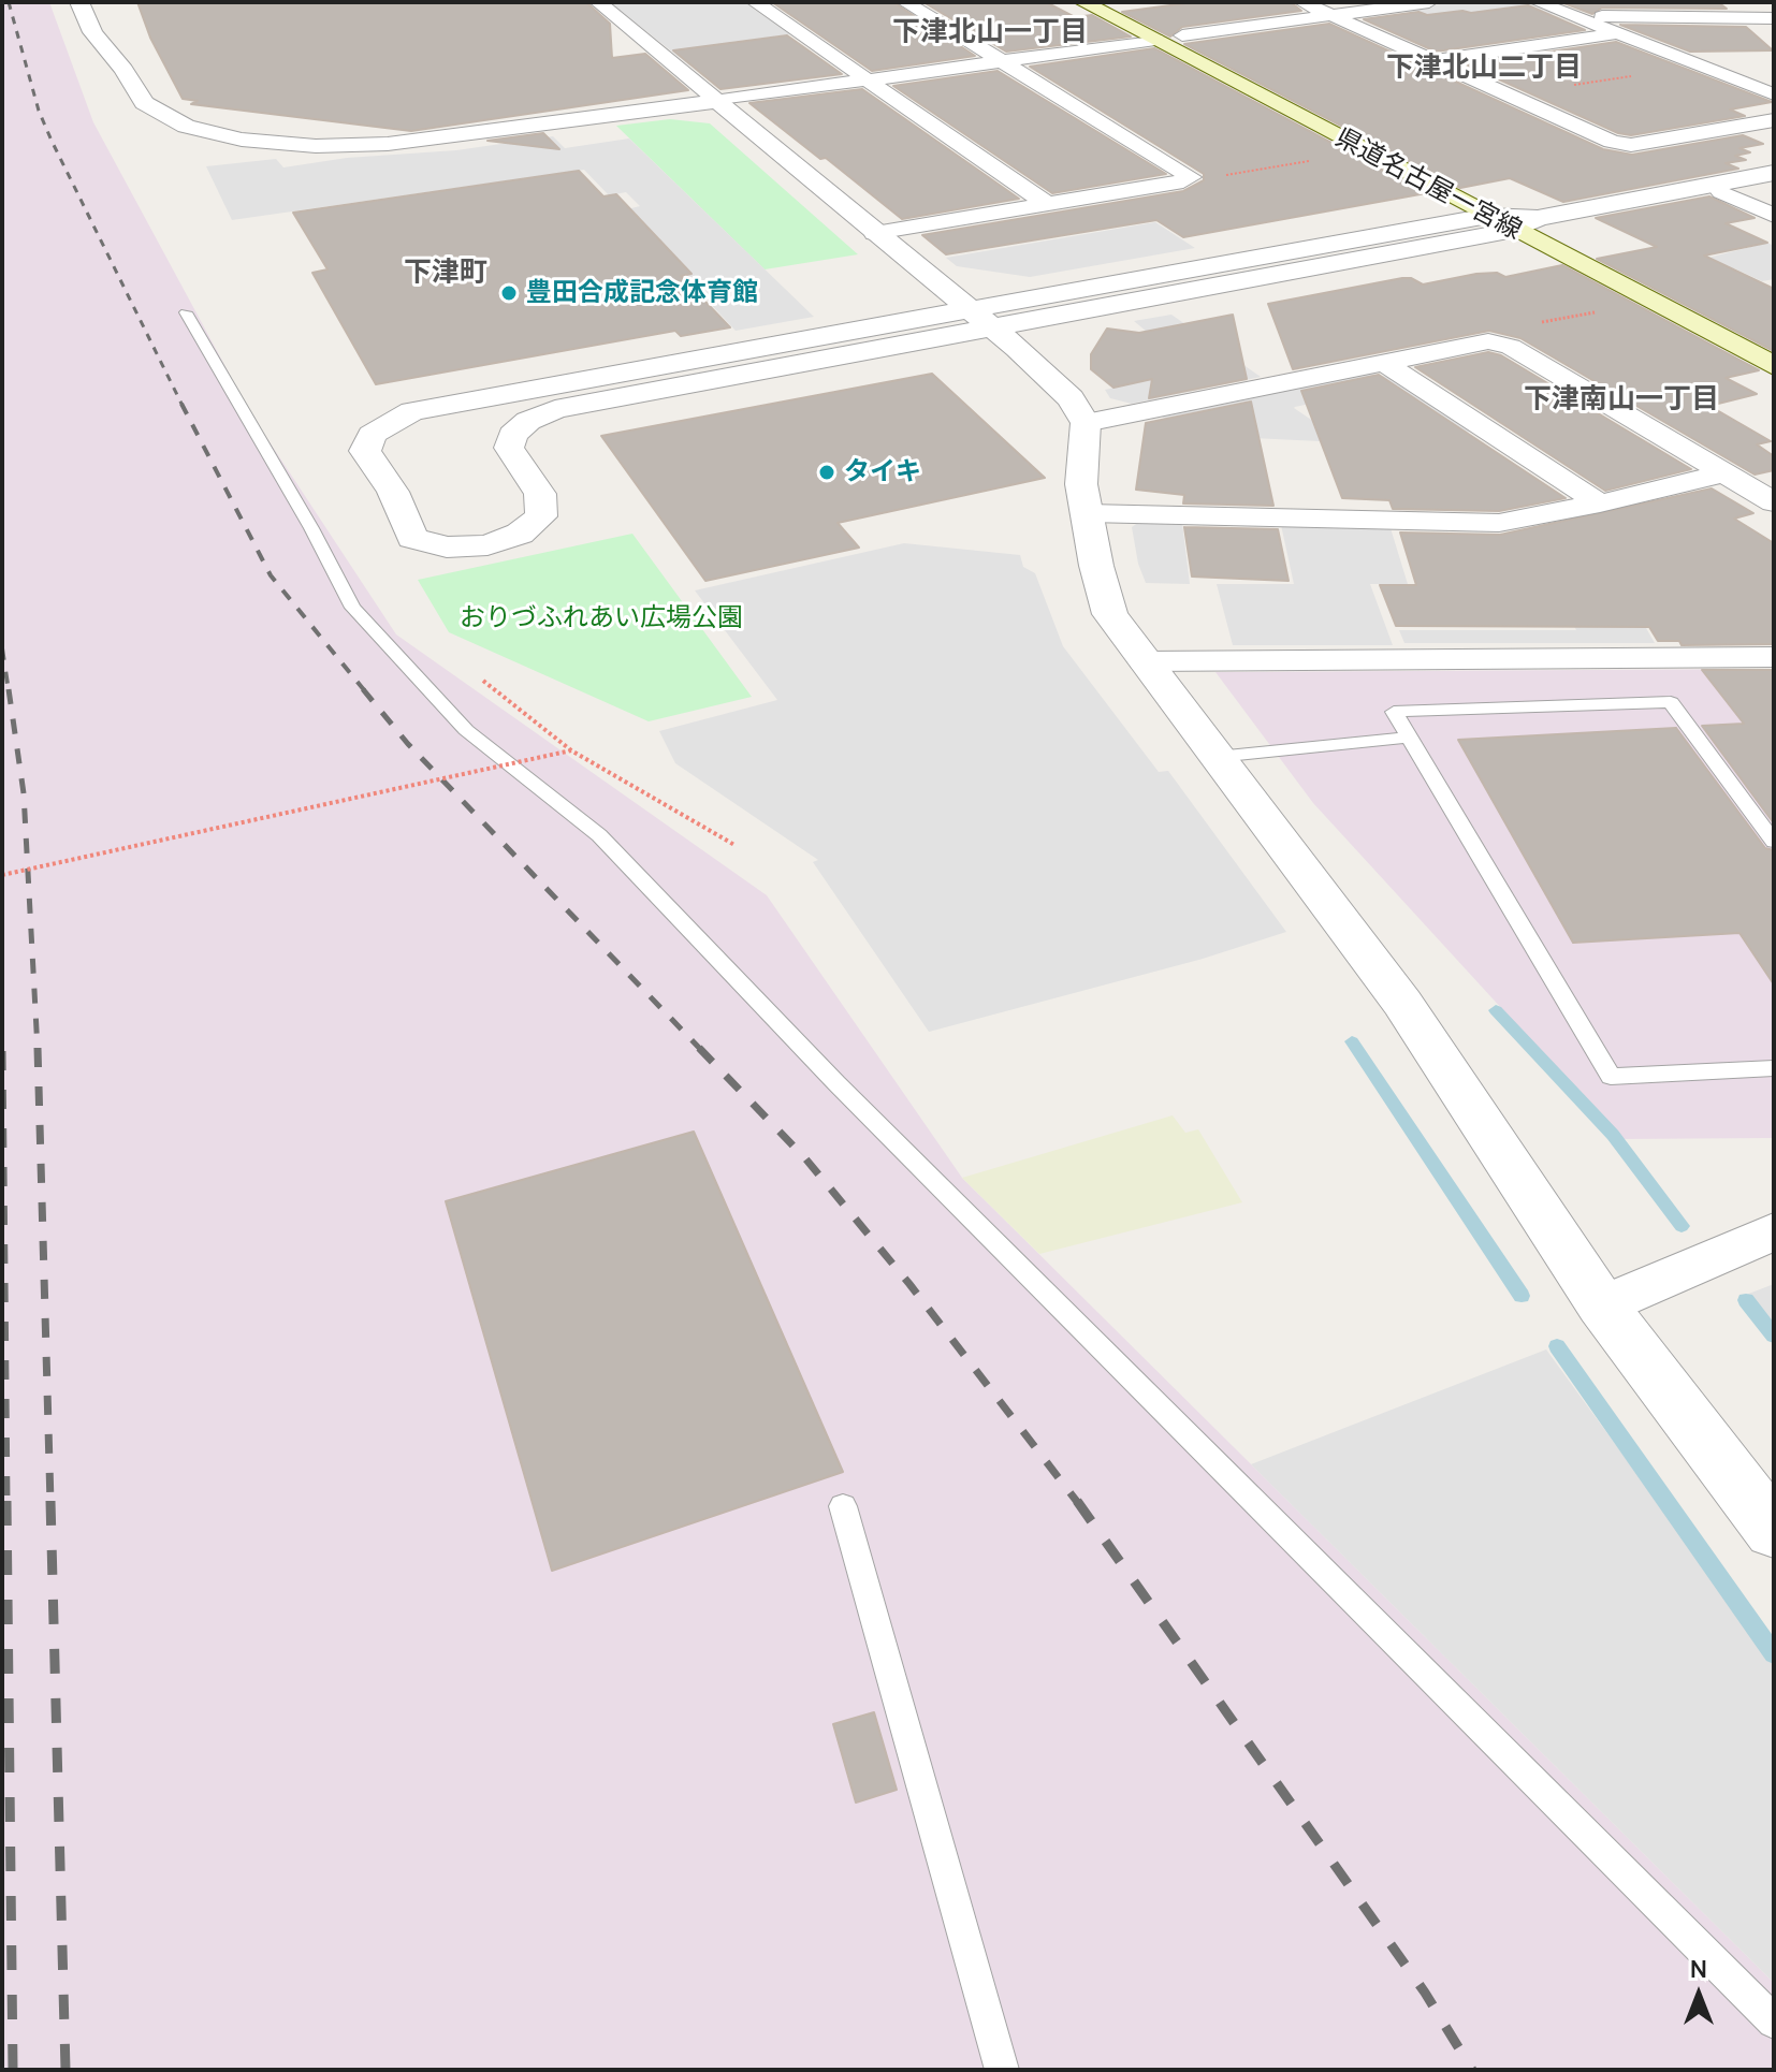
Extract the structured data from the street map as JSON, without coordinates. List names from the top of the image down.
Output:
{
  "streets": {
    "main road": ["県道名古屋一宮線"]
  },
  "districts": [
    "下津北山一丁目",
    "下津北山二丁目",
    "下津町",
    "下津南山一丁目"
  ],
  "parks": ["おりづふれあい広場公園"],
  "places": ["豊田合成記念体育館", "タイキ"],
  "north": "top"
}
